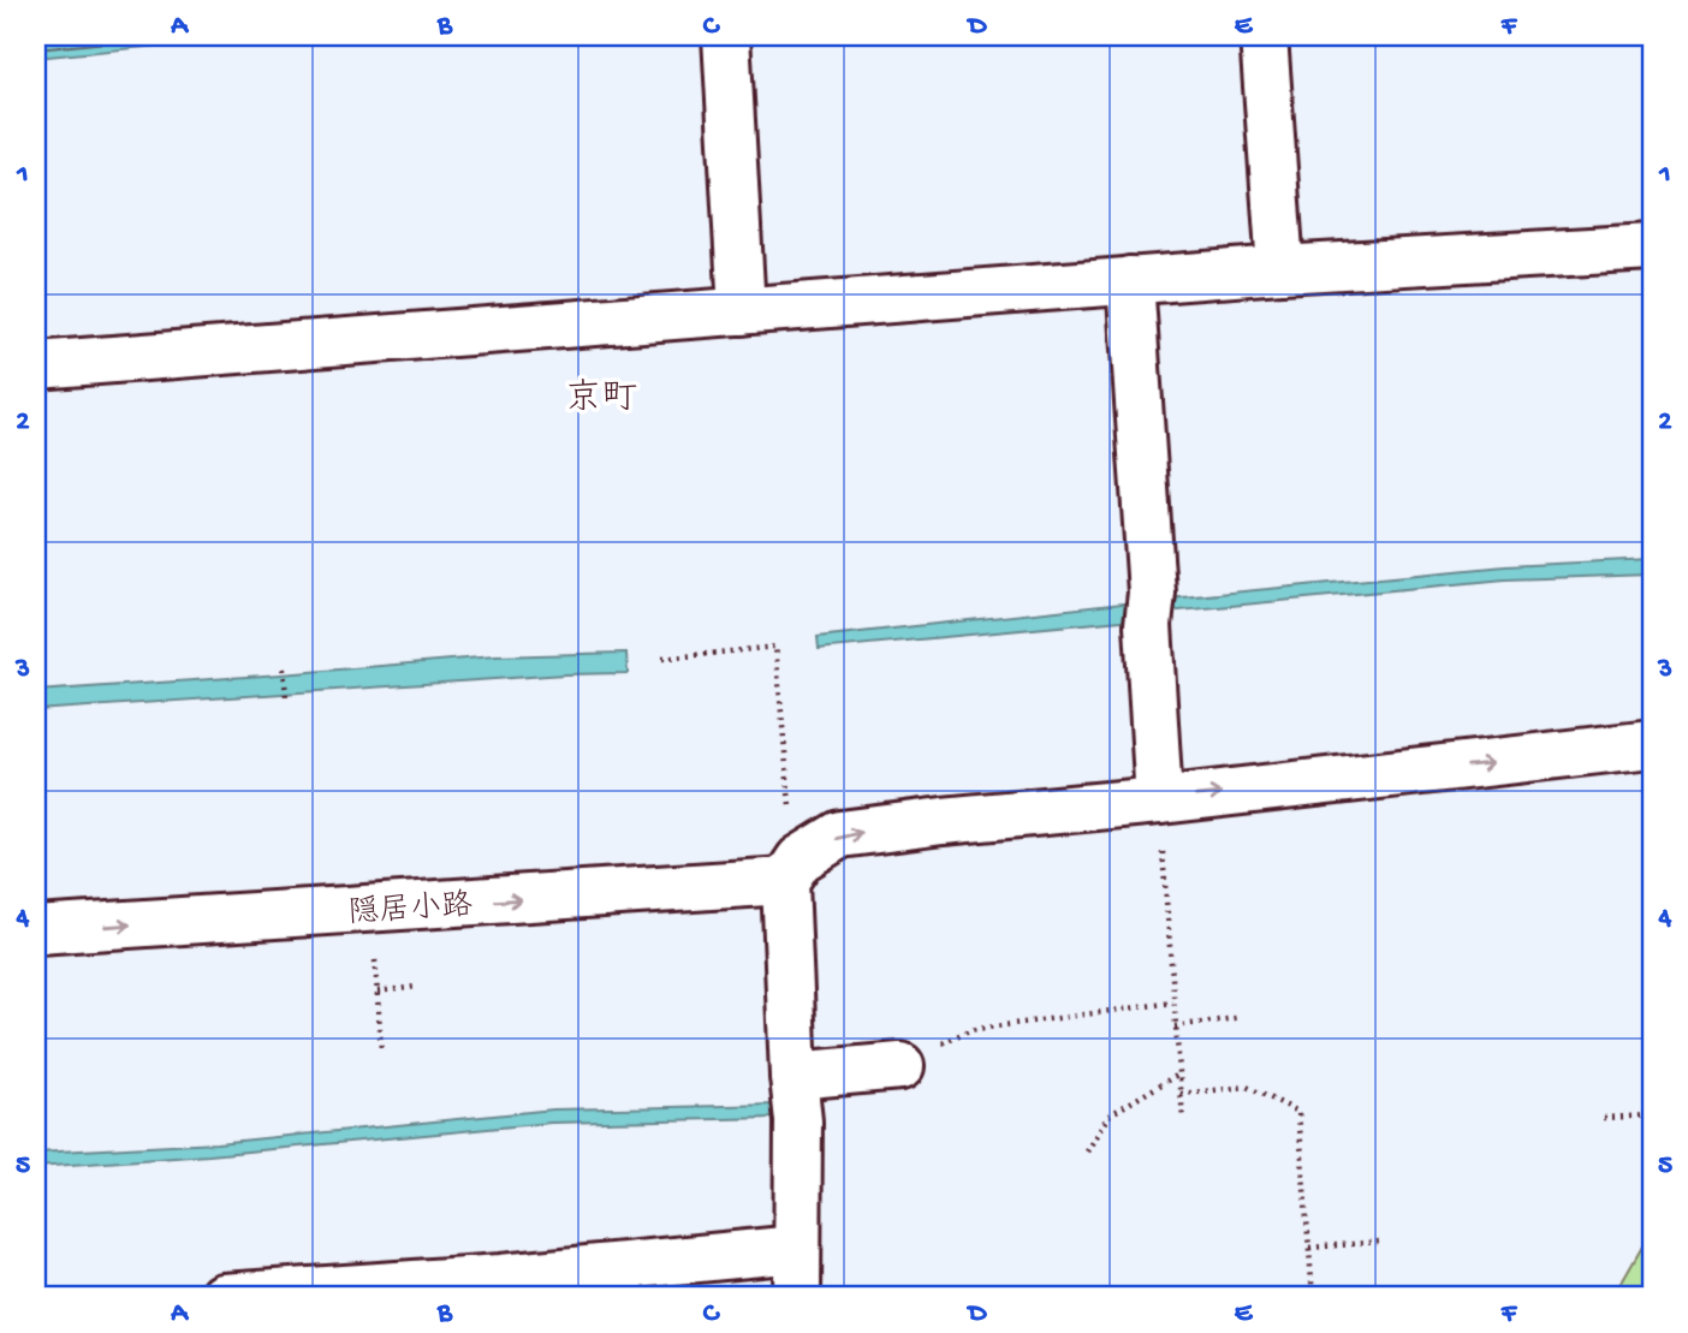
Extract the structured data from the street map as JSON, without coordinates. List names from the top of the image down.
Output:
{
  "streets": {
    "street": ["隠居小路"]
  },
  "districts": ["京町"],
  "grid": {
    "columns": [
      "A",
      "B",
      "C",
      "D",
      "E",
      "F"
    ],
    "rows": [
      "1",
      "2",
      "3",
      "4",
      "5"
    ]
  }
}
